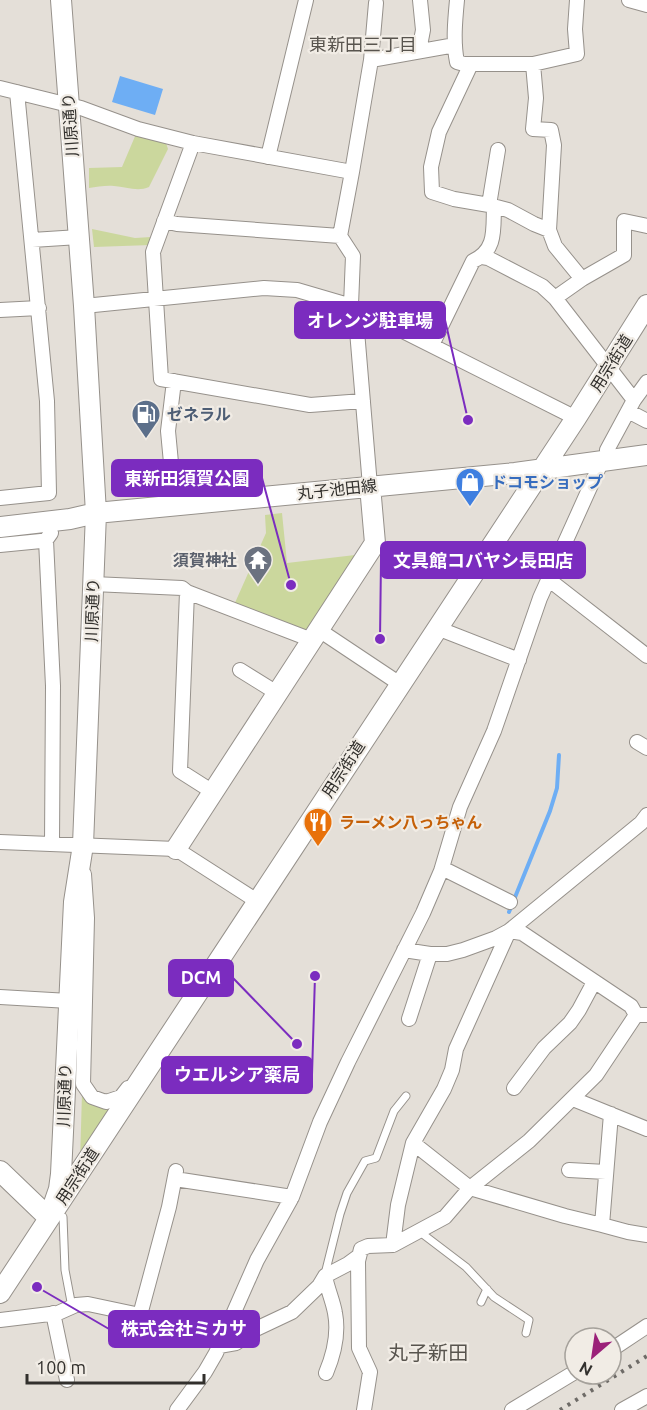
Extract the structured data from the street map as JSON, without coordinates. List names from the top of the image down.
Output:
{
  "streets": {
    "street": ["川原通り", "用宗街道", "丸子池田線"]
  },
  "crossings": [
    ["川原通り", "用宗街道"],
    ["川原通り", "丸子池田線"],
    ["用宗街道", "丸子池田線"]
  ],
  "districts": ["東新田三丁目", "丸子新田"],
  "places": {
    "other": [
      "オレンジ駐車場",
      "東新田須賀公園",
      "文具館コバヤシ長田店",
      "ウエルシア薬局",
      "DCM",
      "株式会社ミカサ"
    ],
    "fuel station": ["ゼネラル"],
    "shop": ["ドコモショップ"],
    "temple": ["須賀神社"],
    "restaurant": ["ラーメン八っちゃん"]
  },
  "scale_bar": "100 m",
  "north": "bottom left"
}
